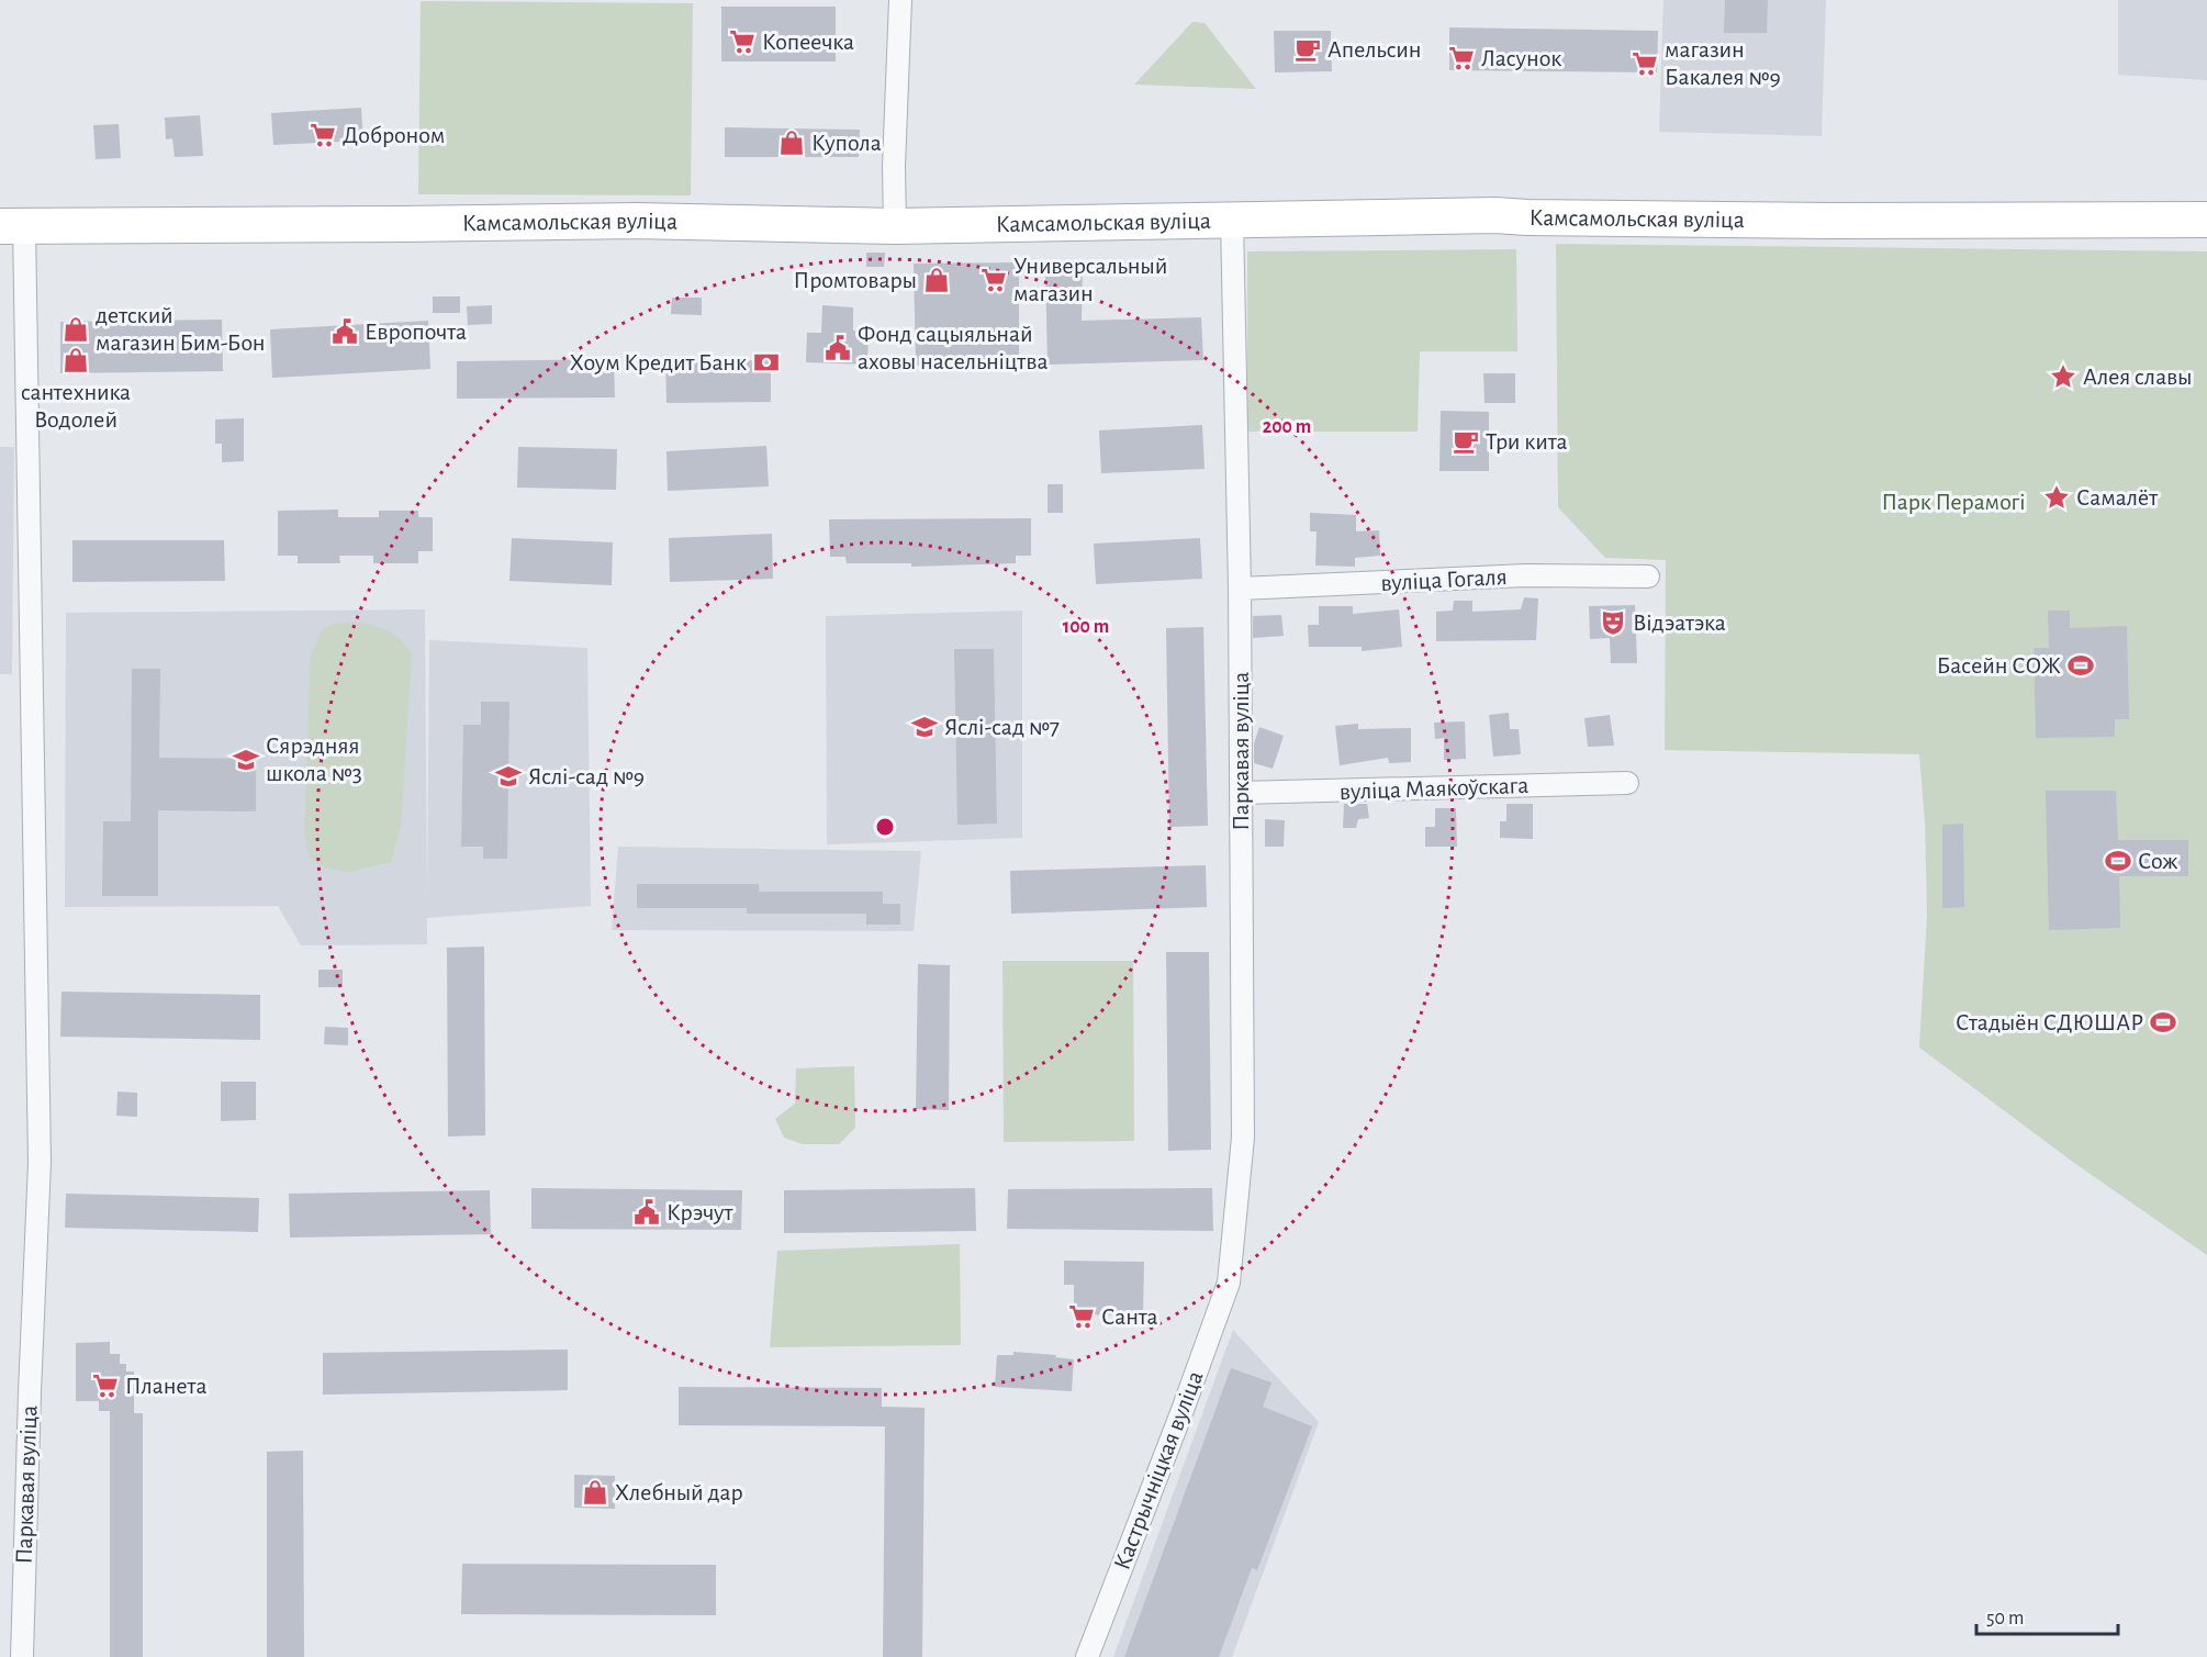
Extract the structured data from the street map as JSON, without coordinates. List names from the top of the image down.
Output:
{
  "streets": {
    "main road": ["Камсамольская вуліца"],
    "street": [
      "вуліца Гогаля",
      "Паркавая вуліца",
      "вуліца Маякоўскага",
      "Кастрычніцкая вуліца"
    ]
  },
  "crossings": [
    ["Камсамольская вуліца", "Паркавая вуліца"],
    ["вуліца Гогаля", "Паркавая вуліца"],
    ["Паркавая вуліца", "вуліца Маякоўскага"],
    ["Паркавая вуліца", "Кастрычніцкая вуліца"]
  ],
  "parks": ["Парк Перамогі"],
  "places": {
    "supermarket": [
      "Копеечка",
      "Ласунок",
      "магазин Бакалея №9",
      "Доброном",
      "Универсальный магазин",
      "Санта",
      "Планета"
    ],
    "cafe": ["Апельсин", "Три кита"],
    "shop": [
      "Купола",
      "Промтовары",
      "детский магазин Бим-Бон",
      "сантехника Водолей",
      "Хлебный дар"
    ],
    "public building": ["Европочта", "Фонд сацыяльнай аховы насельніцтва", "Крэчут"],
    "bank": ["Хоум Кредит Банк"],
    "place": ["Алея славы", "Самалёт"],
    "theatre": ["Відэатэка"],
    "sports": ["Басейн СОЖ", "Сож", "Стадыён СДЮШАР"],
    "school or university": ["Яслі-сад №7", "Сярэдняя школа №3", "Яслі-сад №9"]
  },
  "scale_bar": "50 m",
  "rings": ["200 m", "100 m"]
}
